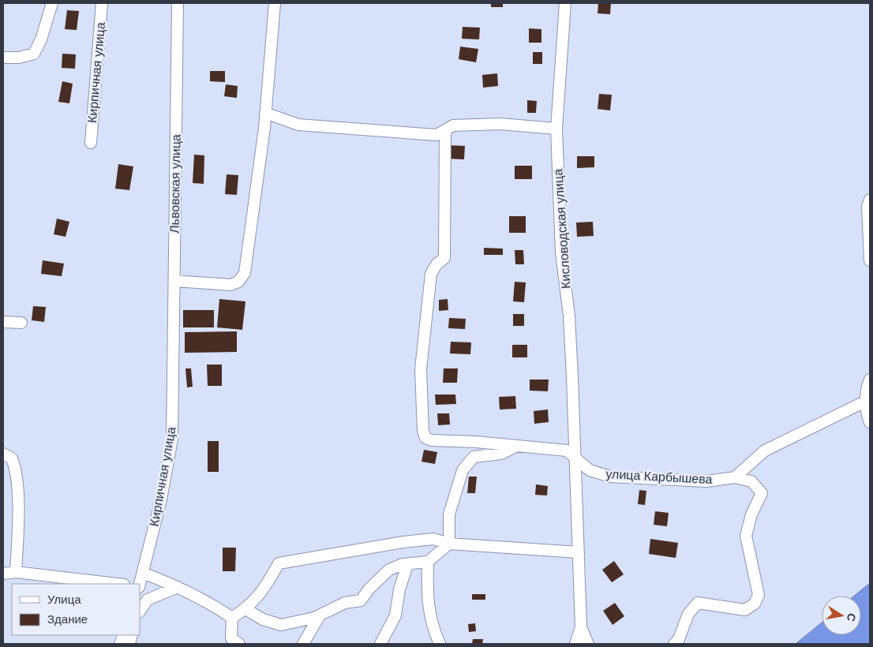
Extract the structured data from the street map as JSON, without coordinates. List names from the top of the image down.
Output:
{
  "streets": {
    "street": [
      "Кирпичная улица",
      "Львовская улица",
      "Кисловодская улица",
      "улица Карбышева"
    ]
  },
  "crossings": [
    ["Кирпичная улица", "Львовская улица"],
    ["Кисловодская улица", "улица Карбышева"]
  ],
  "legend": ["Улица", "Здание"],
  "north": "right"
}
